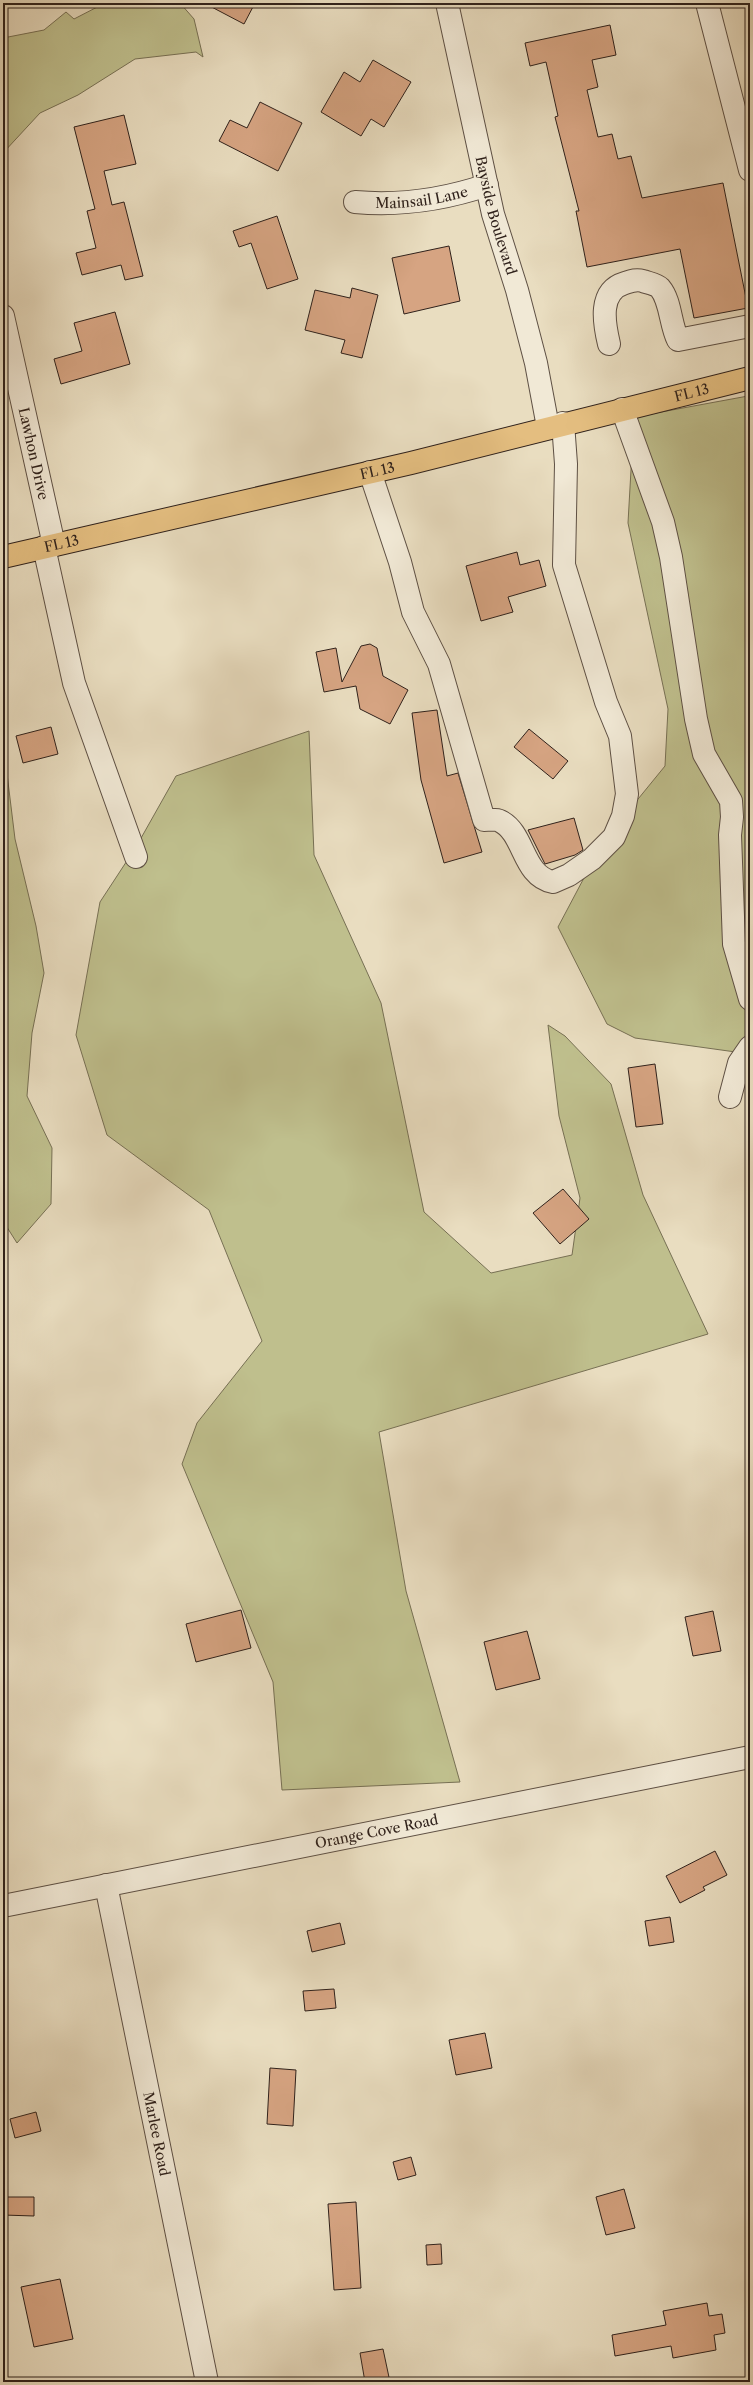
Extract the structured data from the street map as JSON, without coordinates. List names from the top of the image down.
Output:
{
  "streets": {
    "main road": ["FL 13"],
    "street": [
      "Mainsail Lane",
      "Bayside Boulevard",
      "Lawhon Drive",
      "Orange Cove Road",
      "Marlee Road"
    ]
  },
  "crossings": [
    ["Mainsail Lane", "Bayside Boulevard"],
    ["Bayside Boulevard", "FL 13"],
    ["FL 13", "Lawhon Drive"],
    ["Orange Cove Road", "Marlee Road"]
  ]
}
